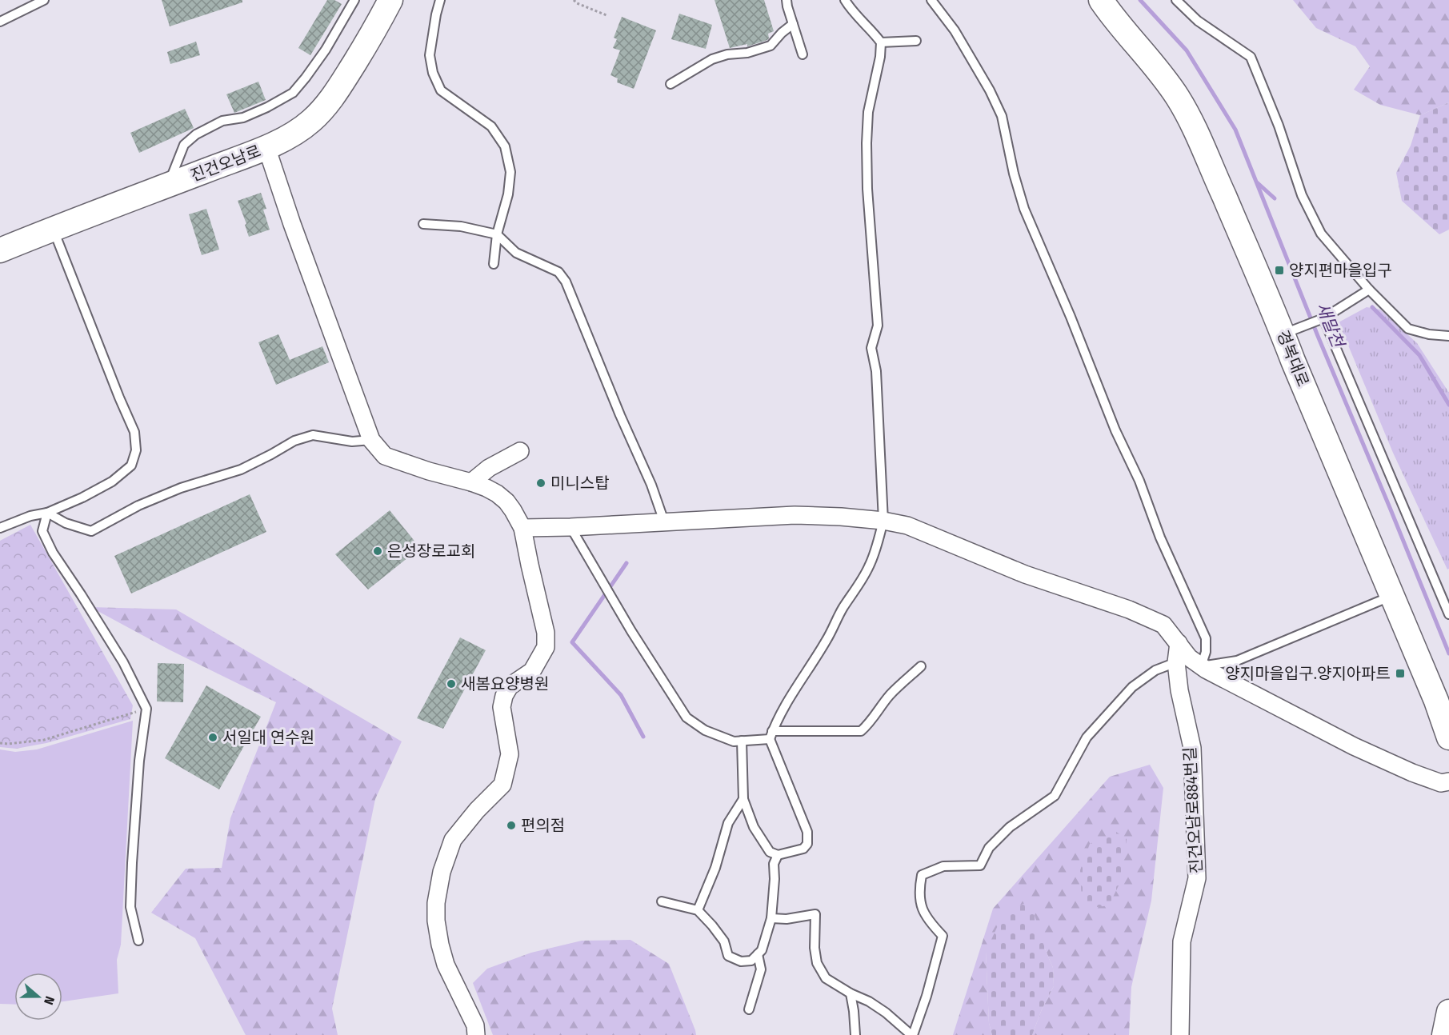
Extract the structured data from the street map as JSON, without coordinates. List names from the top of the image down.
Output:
{
  "streets": {
    "street": ["진건오남로", "경복대로", "진건오남로884번길"]
  },
  "water": ["새말천"],
  "places": {
    "transit": ["양지편마을입구", "양지마을입구.양지아파트"],
    "other": [
      "미니스탑",
      "은성장로교회",
      "새봄요양병원",
      "서일대 연수원",
      "편의점"
    ]
  },
  "north": "right"
}
